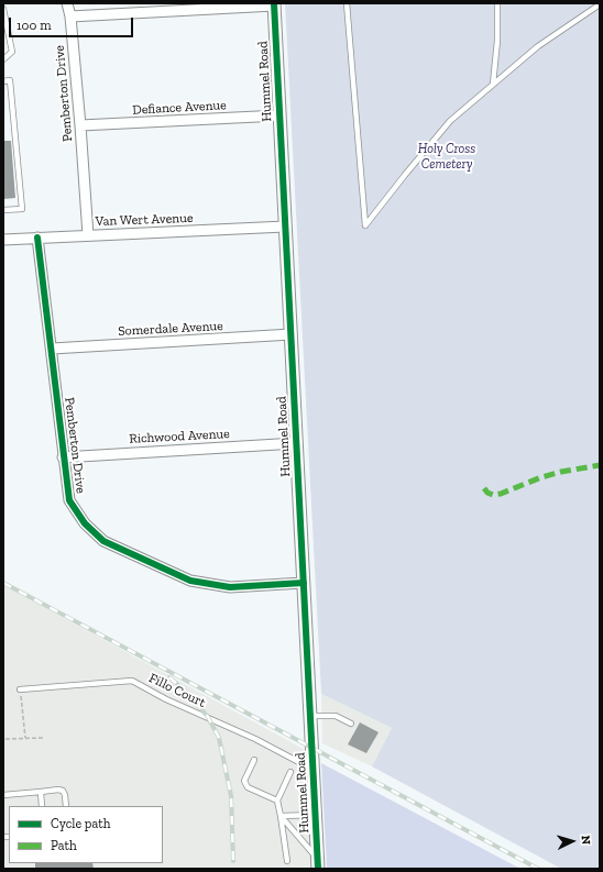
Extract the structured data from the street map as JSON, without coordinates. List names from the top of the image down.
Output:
{
  "streets": {
    "street": [
      "Hummel Road",
      "Pemberton Drive",
      "Defiance Avenue",
      "Van Wert Avenue",
      "Somerdale Avenue",
      "Richwood Avenue"
    ],
    "lane": ["Fillo Court"]
  },
  "crossings": [
    ["Hummel Road", "Pemberton Drive"],
    ["Hummel Road", "Defiance Avenue"],
    ["Hummel Road", "Van Wert Avenue"],
    ["Hummel Road", "Somerdale Avenue"],
    ["Hummel Road", "Richwood Avenue"],
    ["Hummel Road", "Fillo Court"],
    ["Pemberton Drive", "Defiance Avenue"],
    ["Pemberton Drive", "Van Wert Avenue"],
    ["Pemberton Drive", "Somerdale Avenue"],
    ["Pemberton Drive", "Richwood Avenue"]
  ],
  "parks": ["Holy Cross Cemetery"],
  "legend": ["Cycle path", "Path"],
  "scale_bar": "100 m",
  "north": "right"
}
